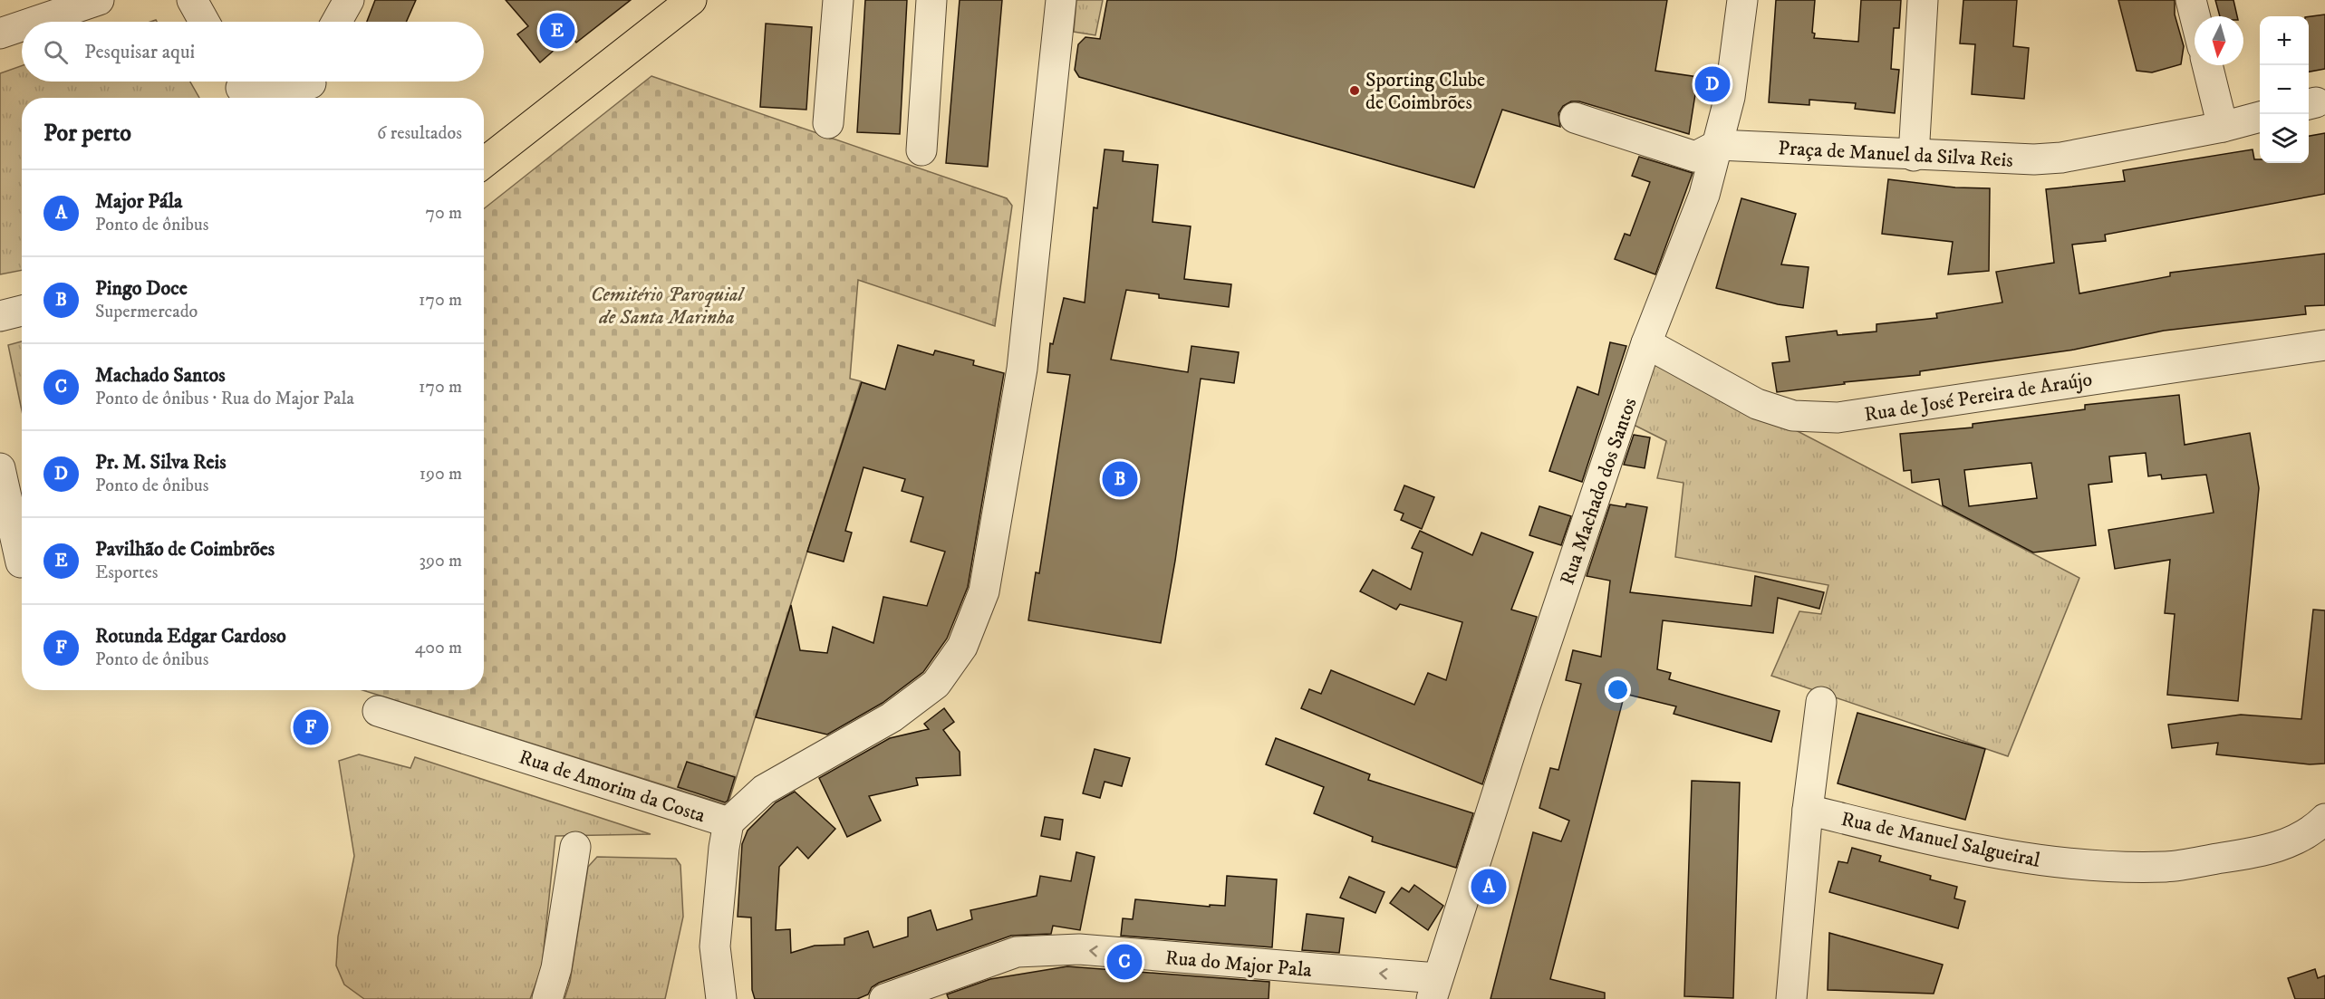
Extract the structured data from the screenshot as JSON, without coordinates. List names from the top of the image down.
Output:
{
  "streets": {
    "street": [
      "Praça de Manuel da Silva Reis",
      "Rua de José Pereira de Araújo",
      "Rua Machado dos Santos",
      "Rua de Amorim da Costa",
      "Rua de Manuel Salgueiral",
      "Rua do Major Pala"
    ]
  },
  "crossings": [
    ["Praça de Manuel da Silva Reis", "Rua Machado dos Santos"],
    ["Rua de José Pereira de Araújo", "Rua Machado dos Santos"],
    ["Rua Machado dos Santos", "Rua do Major Pala"]
  ],
  "one_way": ["Rua do Major Pala"],
  "parks": ["Cemitério Paroquial de Santa Marinha"],
  "places": ["Sporting Clube de Coimbrões"],
  "north": "bottom",
  "page": {
    "pins": [
      "E",
      "D",
      "B",
      "F",
      "A",
      "C"
    ],
    "map_buttons": ["+", "−"],
    "search": "Pesquisar aqui",
    "heading": ["Por perto", "6 resultados"],
    "list": [
      {
        "mark": "A",
        "name": "Major Pála",
        "note": "Ponto de ônibus",
        "value": "70 m"
      },
      {
        "mark": "B",
        "name": "Pingo Doce",
        "note": "Supermercado",
        "value": "170 m"
      },
      {
        "mark": "C",
        "name": "Machado Santos",
        "note": "Ponto de ônibus · Rua do Major Pala",
        "value": "170 m"
      },
      {
        "mark": "D",
        "name": "Pr. M. Silva Reis",
        "note": "Ponto de ônibus",
        "value": "190 m"
      },
      {
        "mark": "E",
        "name": "Pavilhão de Coimbrões",
        "note": "Esportes",
        "value": "390 m"
      },
      {
        "mark": "F",
        "name": "Rotunda Edgar Cardoso",
        "note": "Ponto de ônibus",
        "value": "400 m"
      }
    ]
  }
}
